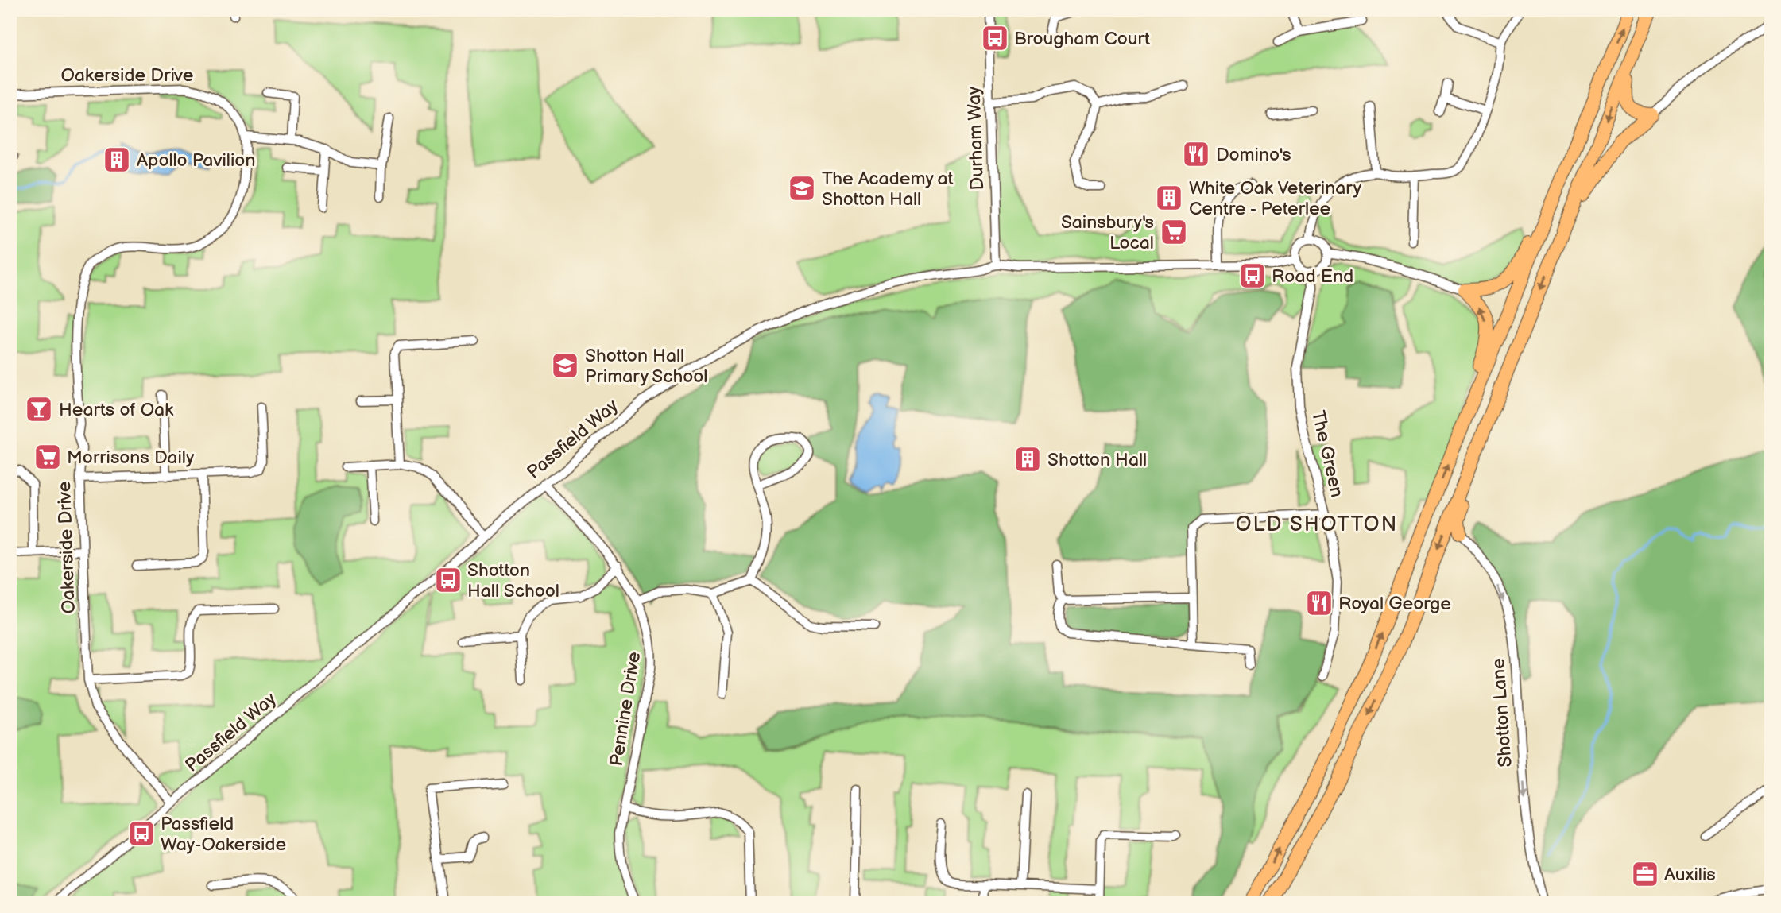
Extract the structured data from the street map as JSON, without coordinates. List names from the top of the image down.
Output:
{
  "streets": {
    "street": [
      "Oakerside Drive",
      "Durham Way",
      "Passfield Way",
      "The Green",
      "Pennine Drive",
      "Shotton Lane"
    ]
  },
  "crossings": [
    ["Oakerside Drive", "Passfield Way"],
    ["Durham Way", "Passfield Way"],
    ["Passfield Way", "The Green"],
    ["Passfield Way", "Pennine Drive"]
  ],
  "one_way": ["Shotton Lane"],
  "districts": ["OLD SHOTTON"],
  "places": {
    "bus stop": [
      "Brougham Court",
      "Road End",
      "Shotton Hall School",
      "Passfield Way-Oakerside"
    ],
    "restaurant": ["Domino's", "Royal George"],
    "building": ["Apollo Pavilion", "White Oak Veterinary Centre - Peterlee", "Shotton Hall"],
    "school or university": ["The Academy at Shotton Hall", "Shotton Hall Primary School"],
    "supermarket": ["Sainsbury's Local", "Morrisons Daily"],
    "bar": ["Hearts of Oak"],
    "office": ["Auxilis"]
  }
}
